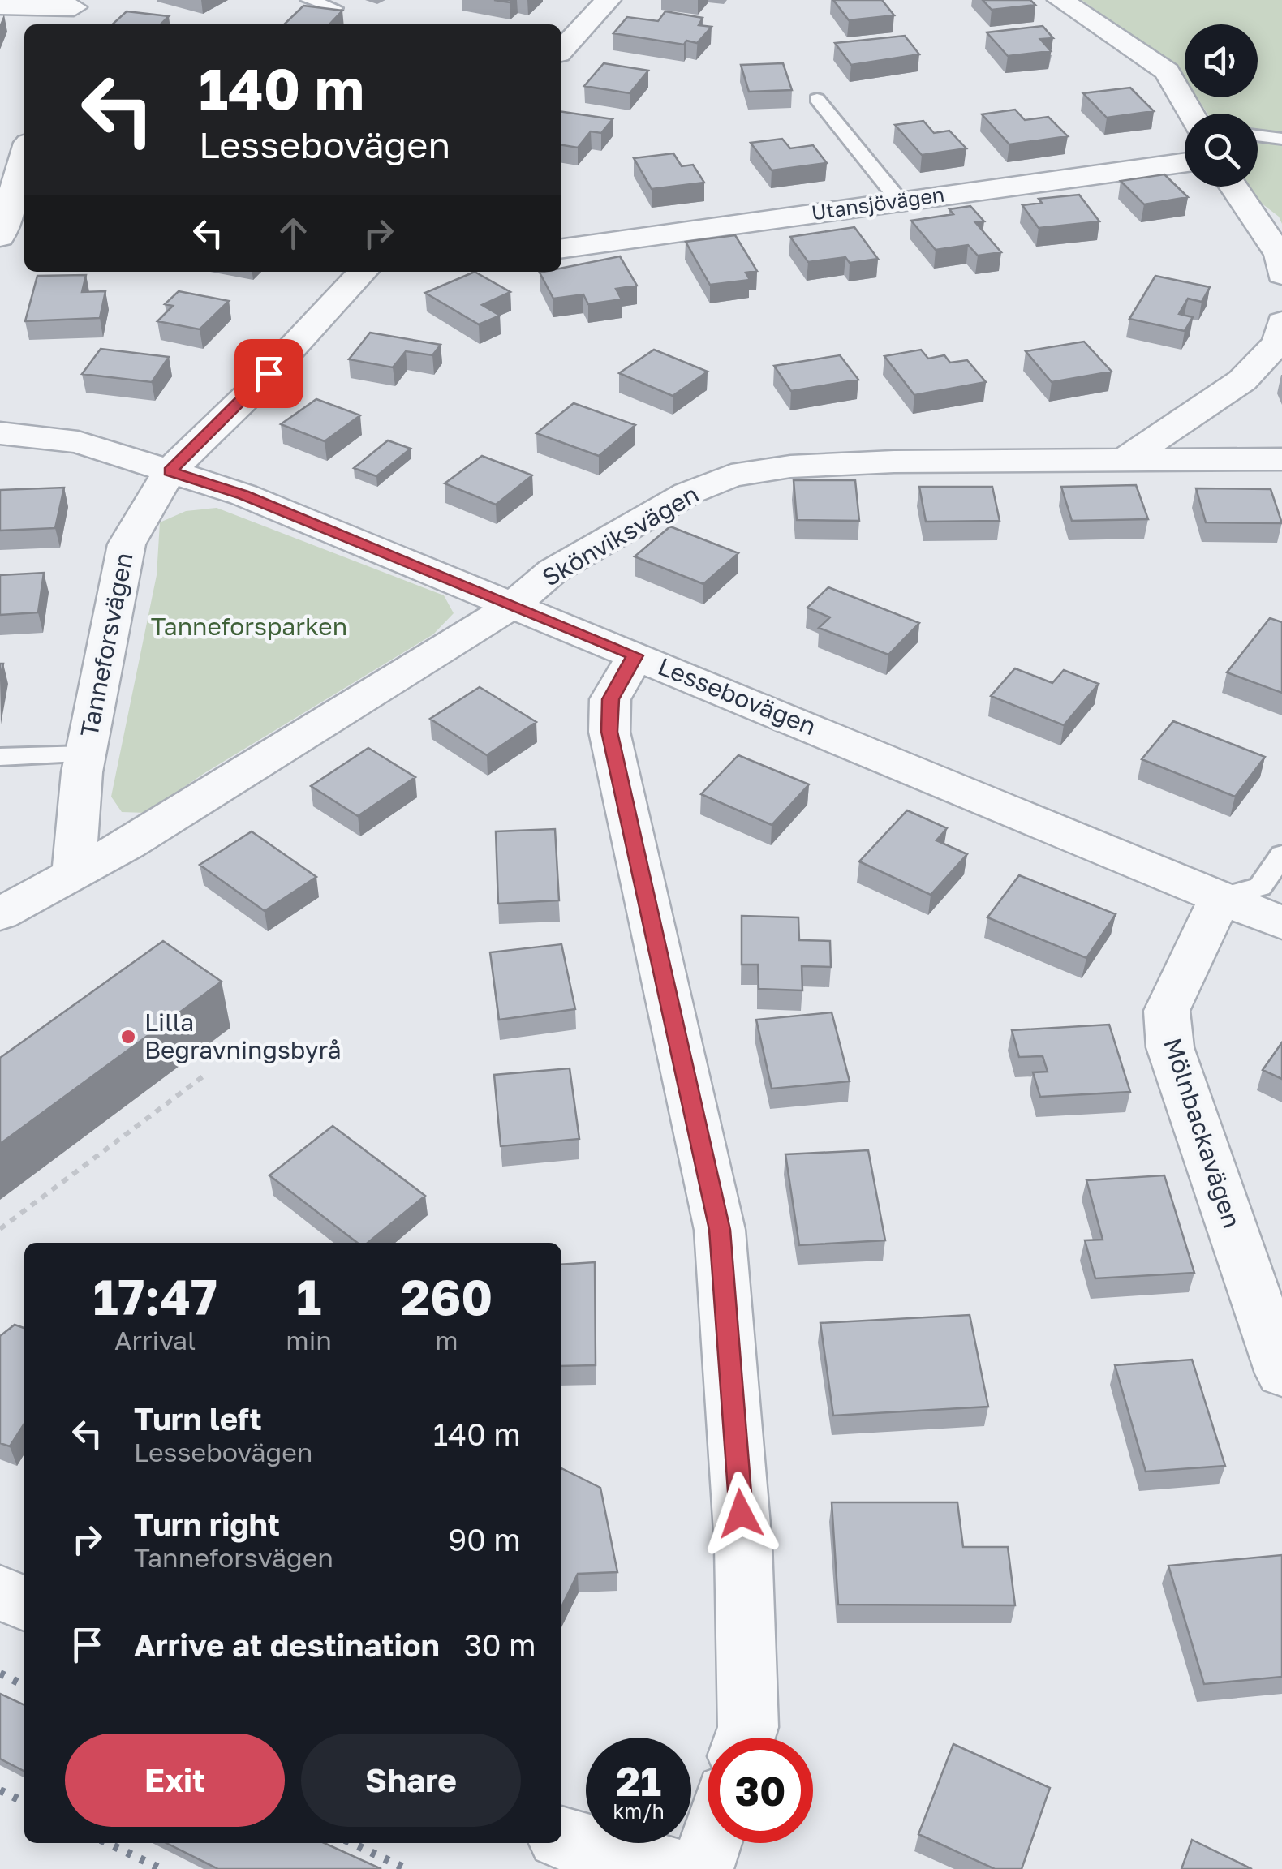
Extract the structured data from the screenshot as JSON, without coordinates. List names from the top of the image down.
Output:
{
  "streets": {
    "street": [
      "Utansjövägen",
      "Skönviksvägen",
      "Tanneforsvägen",
      "Lessebovägen",
      "Mölnbackavägen"
    ]
  },
  "crossings": [
    ["Skönviksvägen", "Tanneforsvägen"],
    ["Skönviksvägen", "Lessebovägen"],
    ["Tanneforsvägen", "Lessebovägen"],
    ["Lessebovägen", "Mölnbackavägen"]
  ],
  "parks": ["Tanneforsparken"],
  "places": ["Lilla Begravningsbyrå"],
  "page": {
    "turn": ["140 m", "Lessebovägen"],
    "eta": [
      "17:47",
      "Arrival",
      "1",
      "min",
      "260",
      "m"
    ],
    "list": [
      {
        "name": "Turn left",
        "note": "Lessebovägen",
        "value": "140 m"
      },
      {
        "name": "Turn right",
        "note": "Tanneforsvägen",
        "value": "90 m"
      },
      {
        "name": "Arrive at destination",
        "value": "30 m"
      }
    ],
    "buttons": ["Exit", "Share"],
    "speed": "21 km/h",
    "limit": "30"
  }
}
